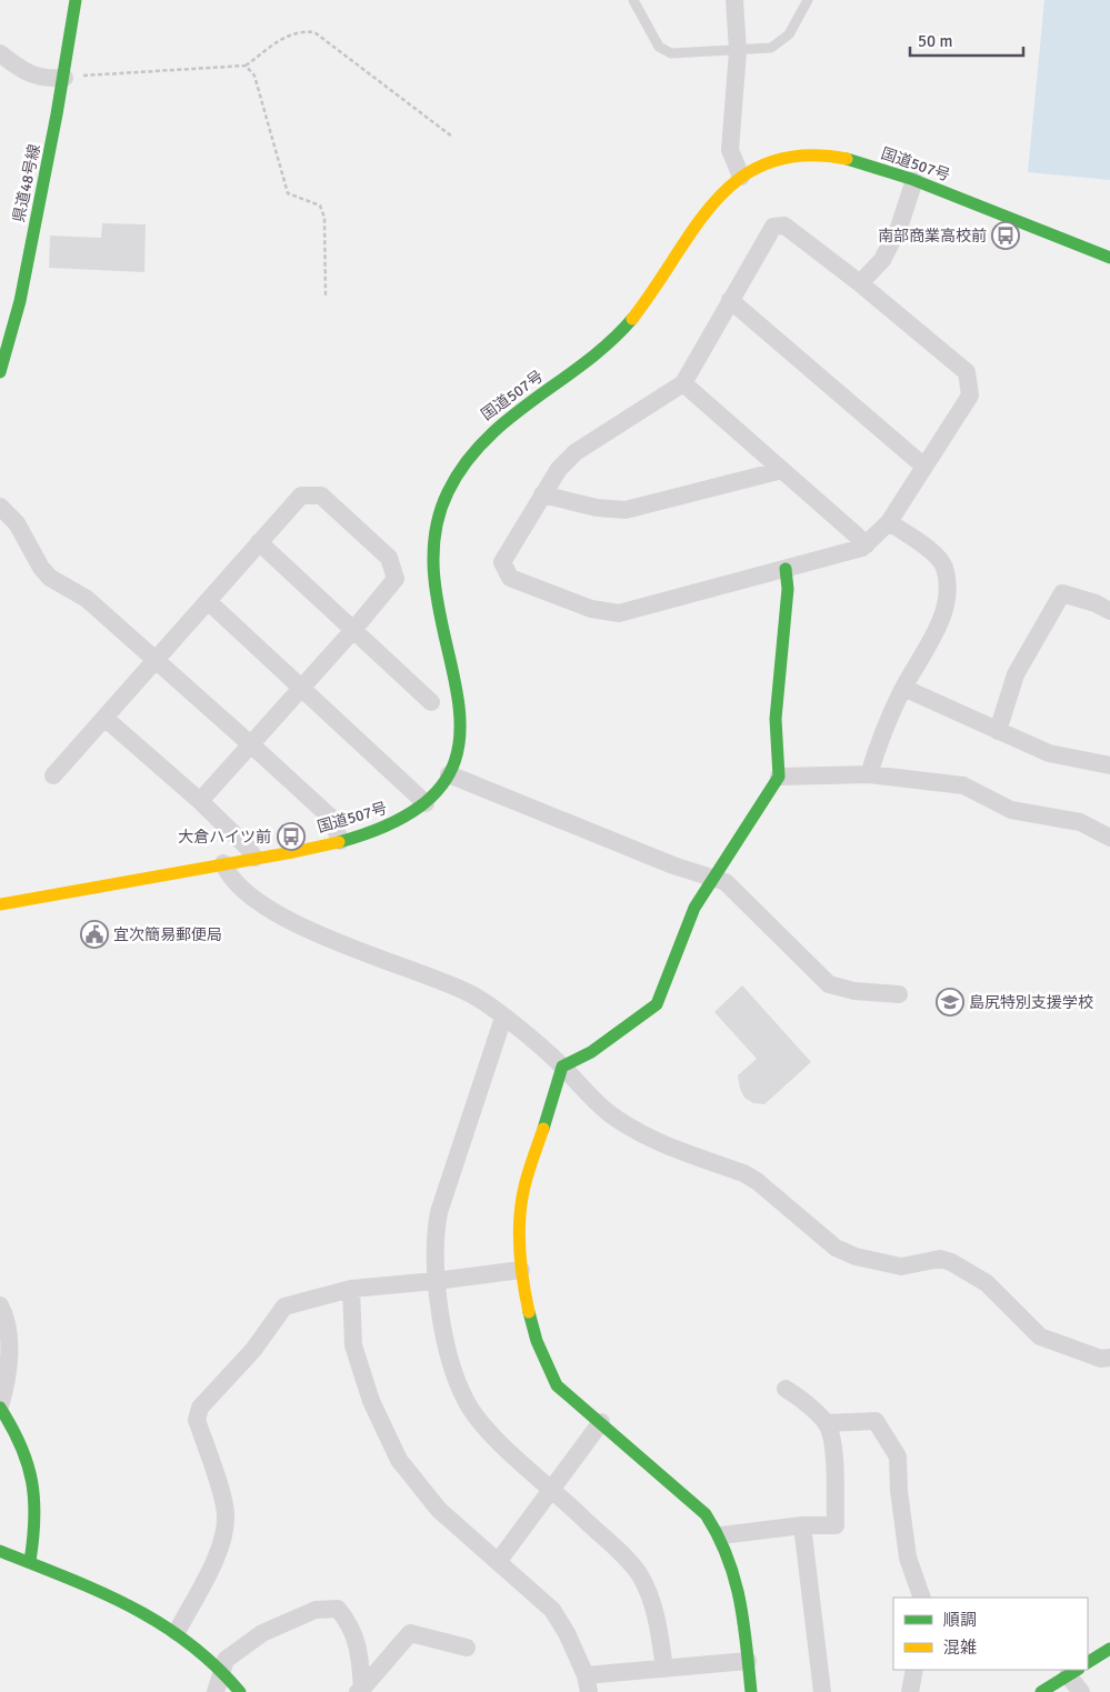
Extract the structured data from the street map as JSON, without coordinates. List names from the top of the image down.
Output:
{
  "streets": {
    "main road": ["国道507号", "県道48号線"]
  },
  "places": {
    "bus stop": ["南部商業高校前", "大倉ハイツ前"],
    "public building": ["宜次簡易郵便局"],
    "school or university": ["島尻特別支援学校"]
  },
  "legend": ["順調", "混雑"],
  "scale_bar": "50 m"
}
